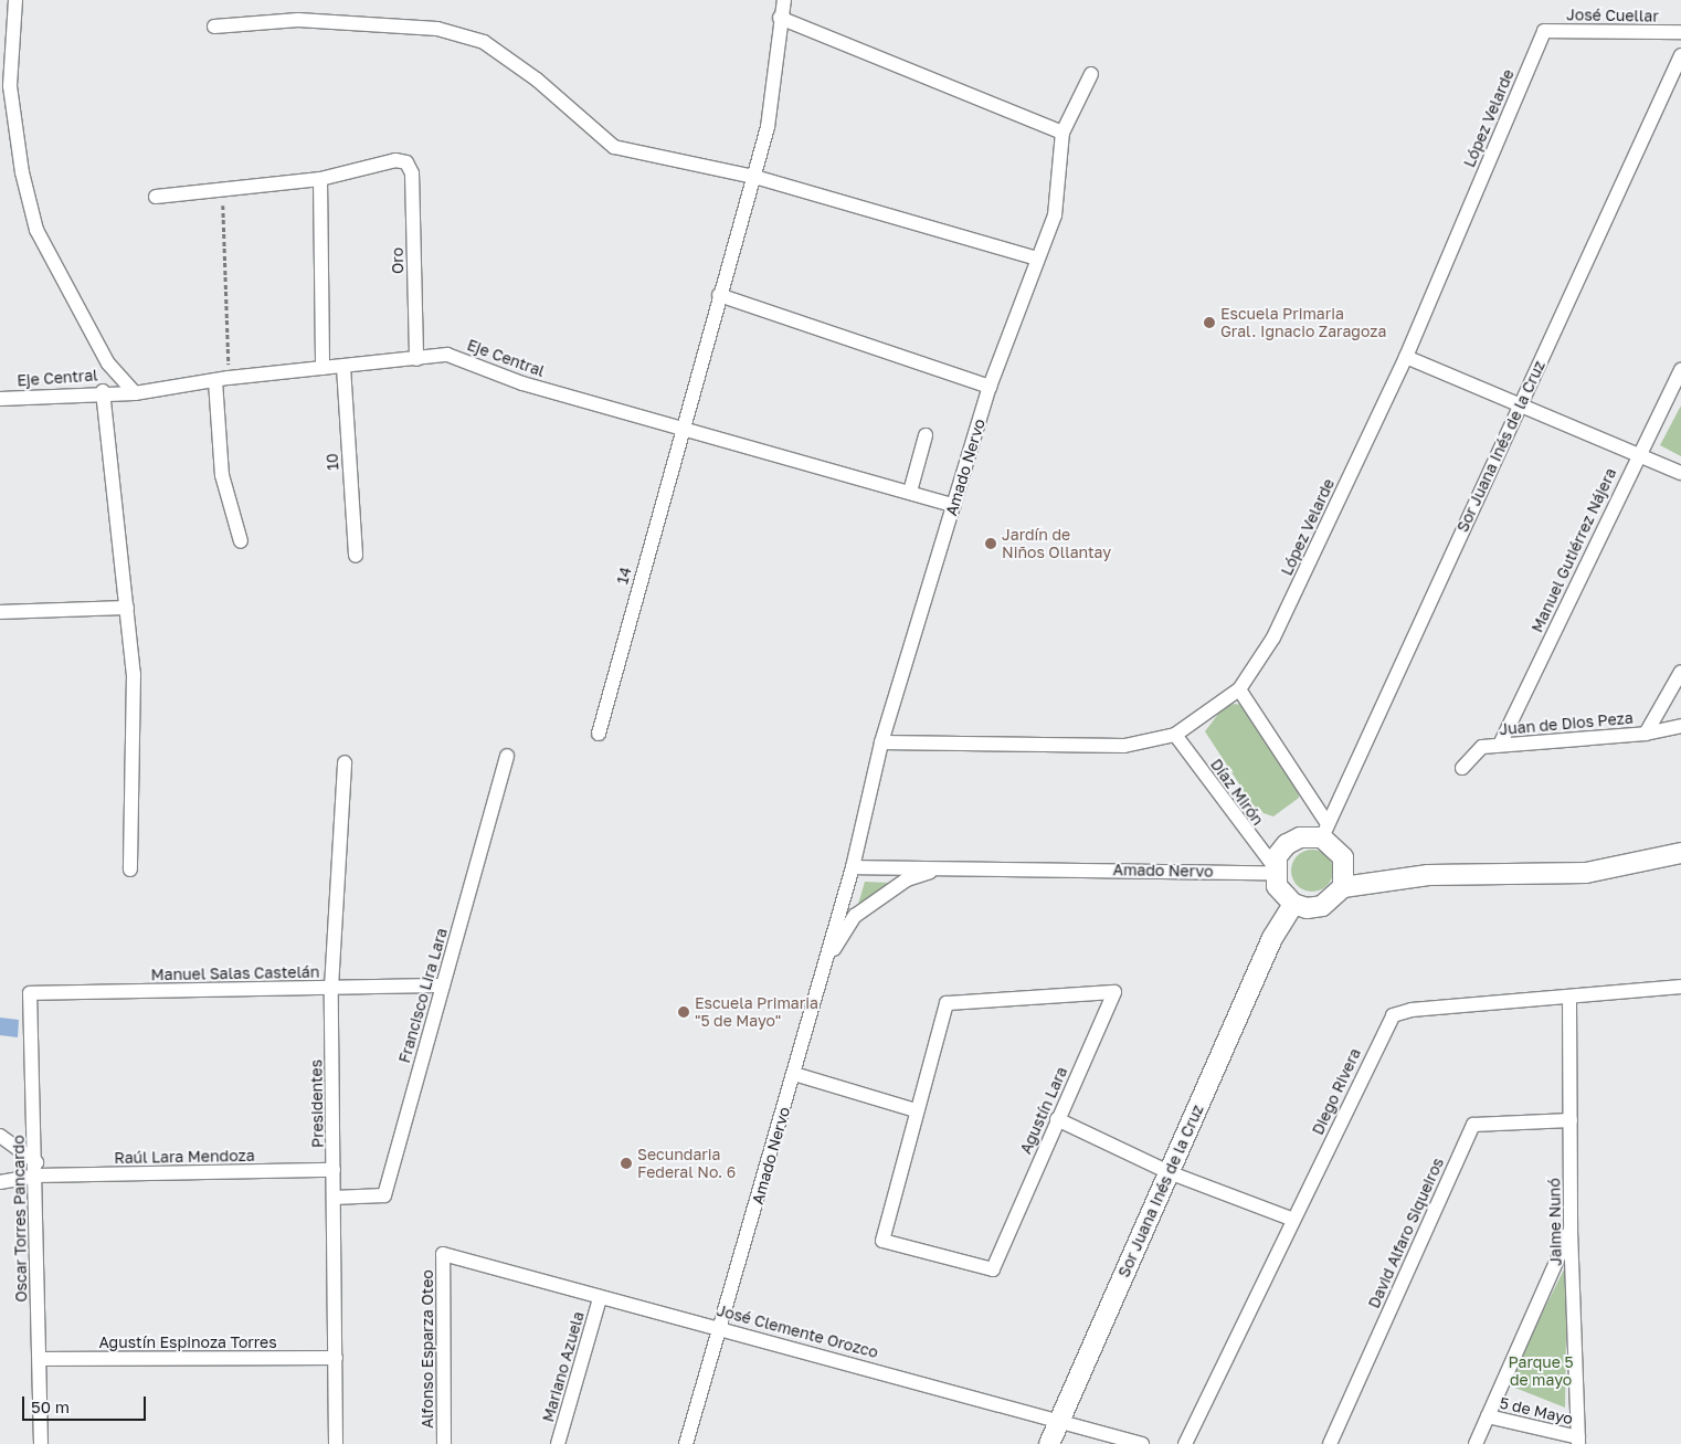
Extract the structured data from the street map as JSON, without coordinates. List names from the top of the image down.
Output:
{
  "streets": {
    "main road": ["Sor Juana Inés de la Cruz"],
    "street": [
      "José Cuellar",
      "López Velarde",
      "Oro",
      "Eje Central",
      "10",
      "Amado Nervo",
      "Manuel Gutiérrez Nájera",
      "14",
      "Juan de Dios Peza",
      "Díaz Mirón",
      "Manuel Salas Castelán",
      "Francisco Lira Lara",
      "Diego Rivera",
      "Presidentes",
      "Agustín Lara",
      "Raúl Lara Mendoza",
      "Oscar Torres Pancardo",
      "Jaime Nunó",
      "David Alfaro Siqueiros",
      "José Clemente Orozco",
      "Agustín Espinoza Torres",
      "Alfonso Esparza Oteo",
      "Mariano Azuela",
      "5 de Mayo"
    ]
  },
  "crossings": [
    ["José Cuellar", "López Velarde"],
    ["López Velarde", "Amado Nervo"],
    ["López Velarde", "Díaz Mirón"],
    ["Oro", "Eje Central"],
    ["Eje Central", "10"],
    ["Eje Central", "Amado Nervo"],
    ["Eje Central", "14"],
    ["Sor Juana Inés de la Cruz", "Amado Nervo"],
    ["Sor Juana Inés de la Cruz", "Díaz Mirón"],
    ["Sor Juana Inés de la Cruz", "José Clemente Orozco"],
    ["Amado Nervo", "Díaz Mirón"],
    ["Amado Nervo", "José Clemente Orozco"],
    ["Manuel Gutiérrez Nájera", "Juan de Dios Peza"],
    ["Manuel Salas Castelán", "Francisco Lira Lara"],
    ["Manuel Salas Castelán", "Presidentes"],
    ["Manuel Salas Castelán", "Oscar Torres Pancardo"],
    ["Francisco Lira Lara", "Presidentes"],
    ["Diego Rivera", "Jaime Nunó"],
    ["Presidentes", "Raúl Lara Mendoza"],
    ["Presidentes", "Agustín Espinoza Torres"],
    ["Raúl Lara Mendoza", "Oscar Torres Pancardo"],
    ["Oscar Torres Pancardo", "Agustín Espinoza Torres"],
    ["Jaime Nunó", "David Alfaro Siqueiros"],
    ["Jaime Nunó", "5 de Mayo"],
    ["José Clemente Orozco", "Alfonso Esparza Oteo"],
    ["José Clemente Orozco", "Mariano Azuela"]
  ],
  "parks": ["Parque 5 de mayo"],
  "places": [
    "Escuela Primaria Gral. Ignacio Zaragoza",
    "Jardín de Niños Ollantay",
    "Escuela Primaria \"5 de Mayo\"",
    "Secundaria Federal No. 6"
  ],
  "scale_bar": "50 m"
}
